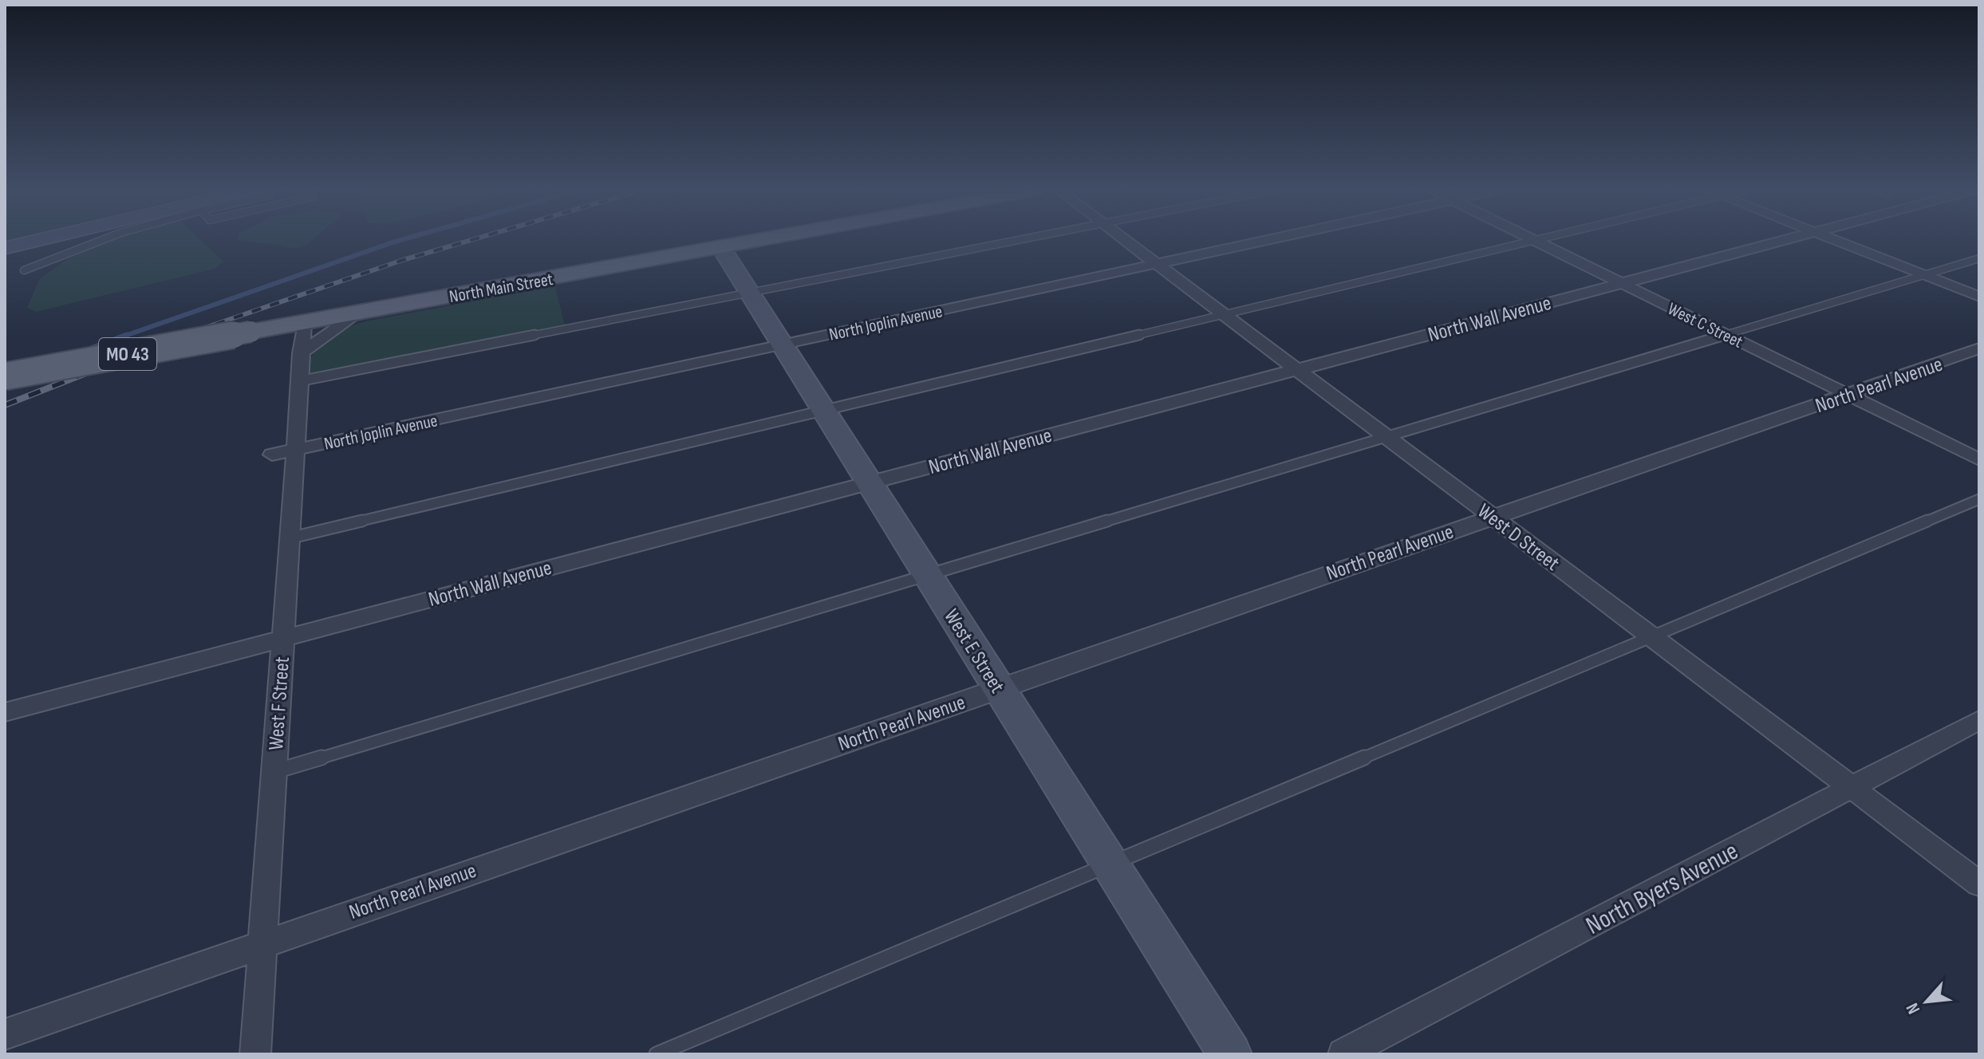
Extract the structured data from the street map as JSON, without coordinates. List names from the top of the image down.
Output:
{
  "streets": {
    "main road": ["North Main Street", "MO 43"],
    "street": [
      "North Wall Avenue",
      "North Joplin Avenue",
      "West C Street",
      "North Pearl Avenue",
      "West D Street",
      "West E Street",
      "West F Street",
      "North Byers Avenue"
    ]
  },
  "crossings": [
    ["North Main Street", "West E Street"],
    ["North Main Street", "West F Street"],
    ["North Wall Avenue", "West C Street"],
    ["North Wall Avenue", "West D Street"],
    ["North Wall Avenue", "West E Street"],
    ["North Wall Avenue", "West F Street"],
    ["North Joplin Avenue", "West D Street"],
    ["North Joplin Avenue", "West E Street"],
    ["North Joplin Avenue", "West F Street"],
    ["West C Street", "North Pearl Avenue"],
    ["North Pearl Avenue", "West D Street"],
    ["North Pearl Avenue", "West E Street"],
    ["North Pearl Avenue", "West F Street"],
    ["West D Street", "North Byers Avenue"]
  ],
  "north": "bottom left"
}
